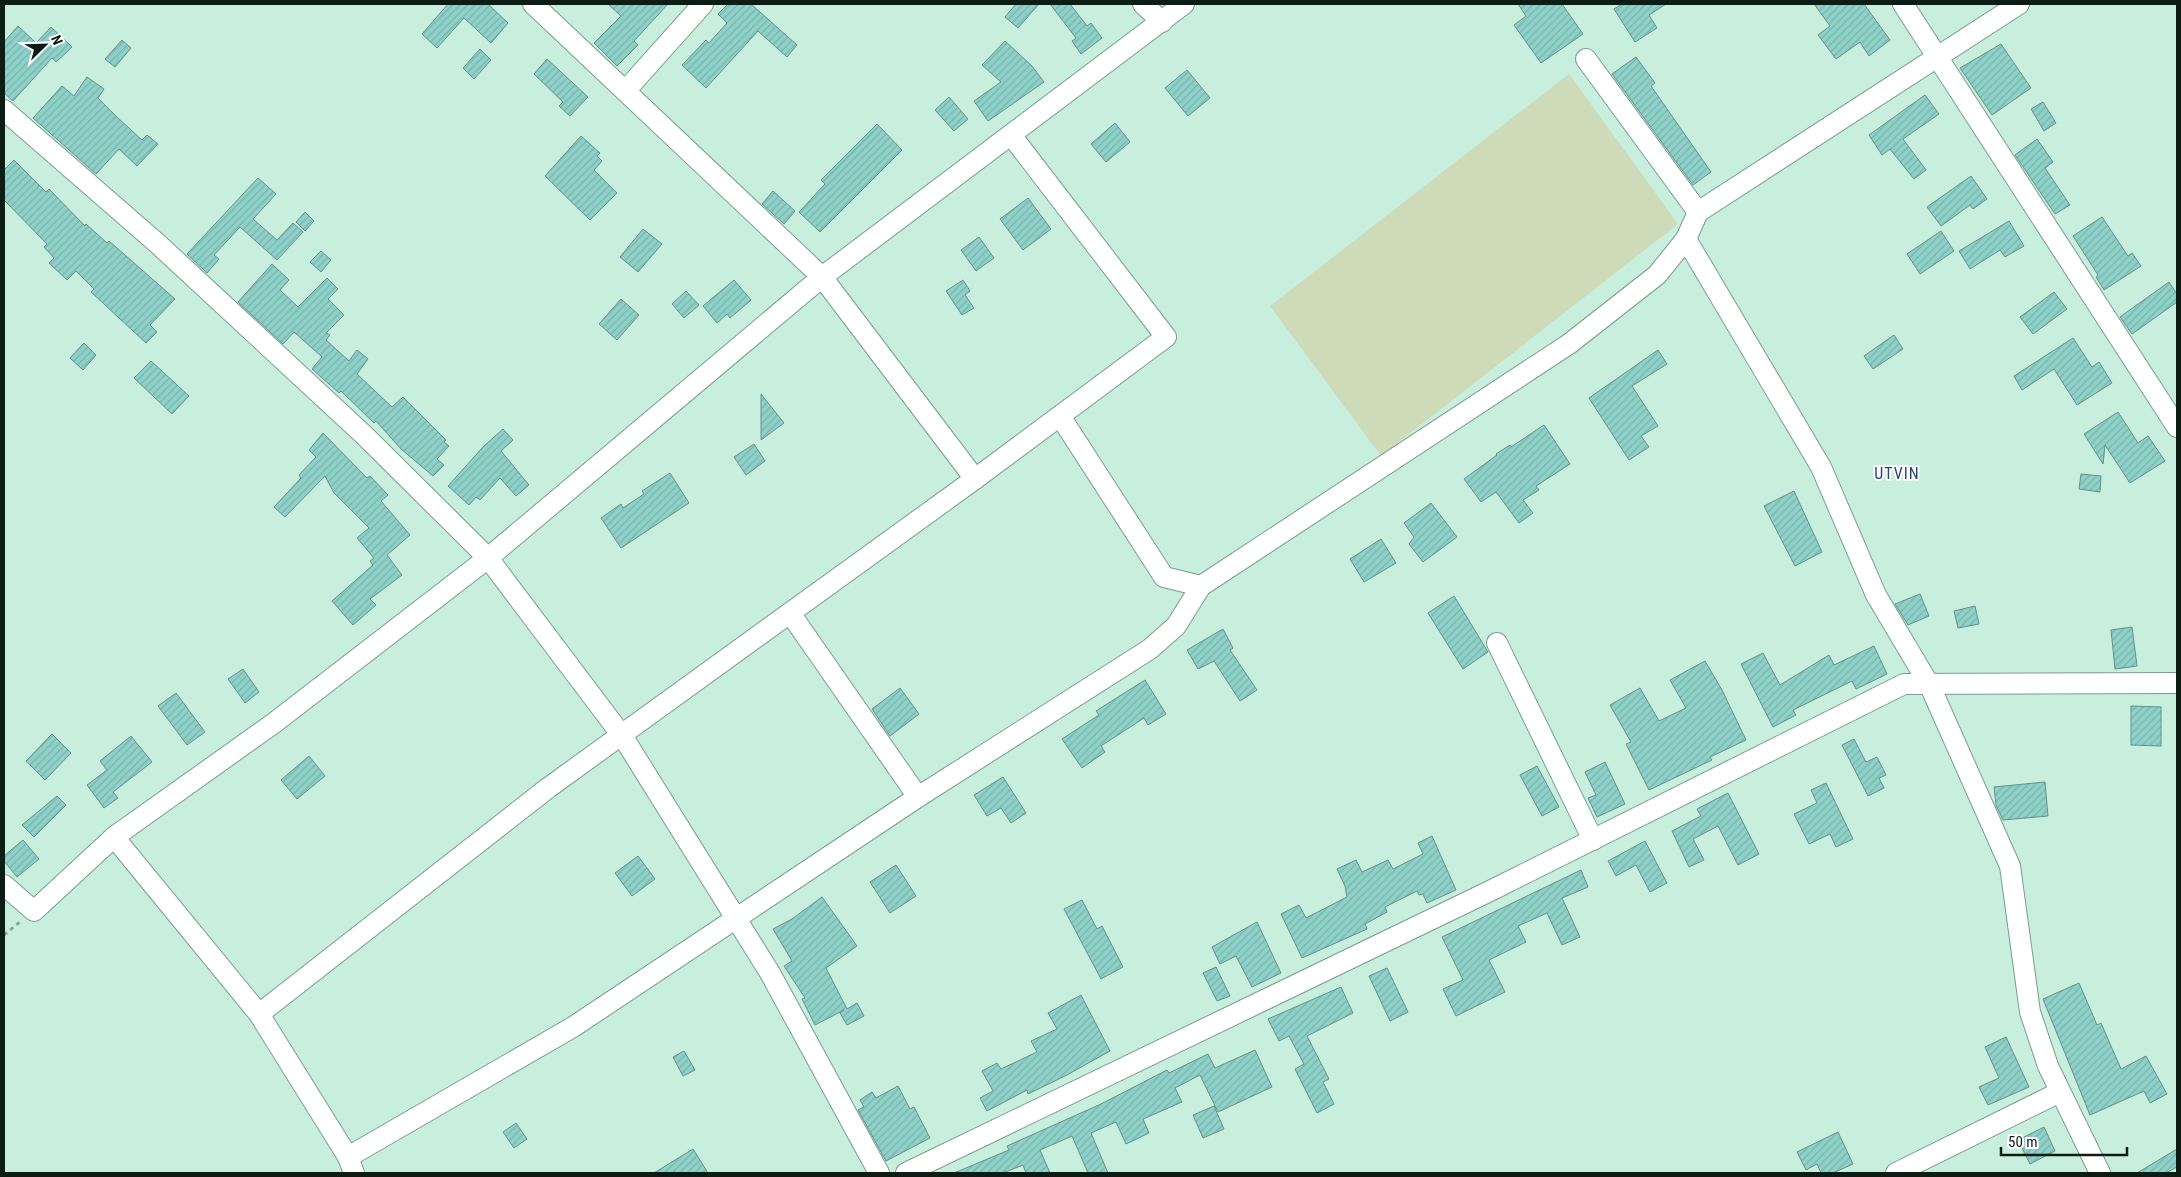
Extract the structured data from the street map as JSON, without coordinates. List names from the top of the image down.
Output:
{
  "districts": ["UTVIN"],
  "scale_bar": "50 m",
  "north": "top right"
}
